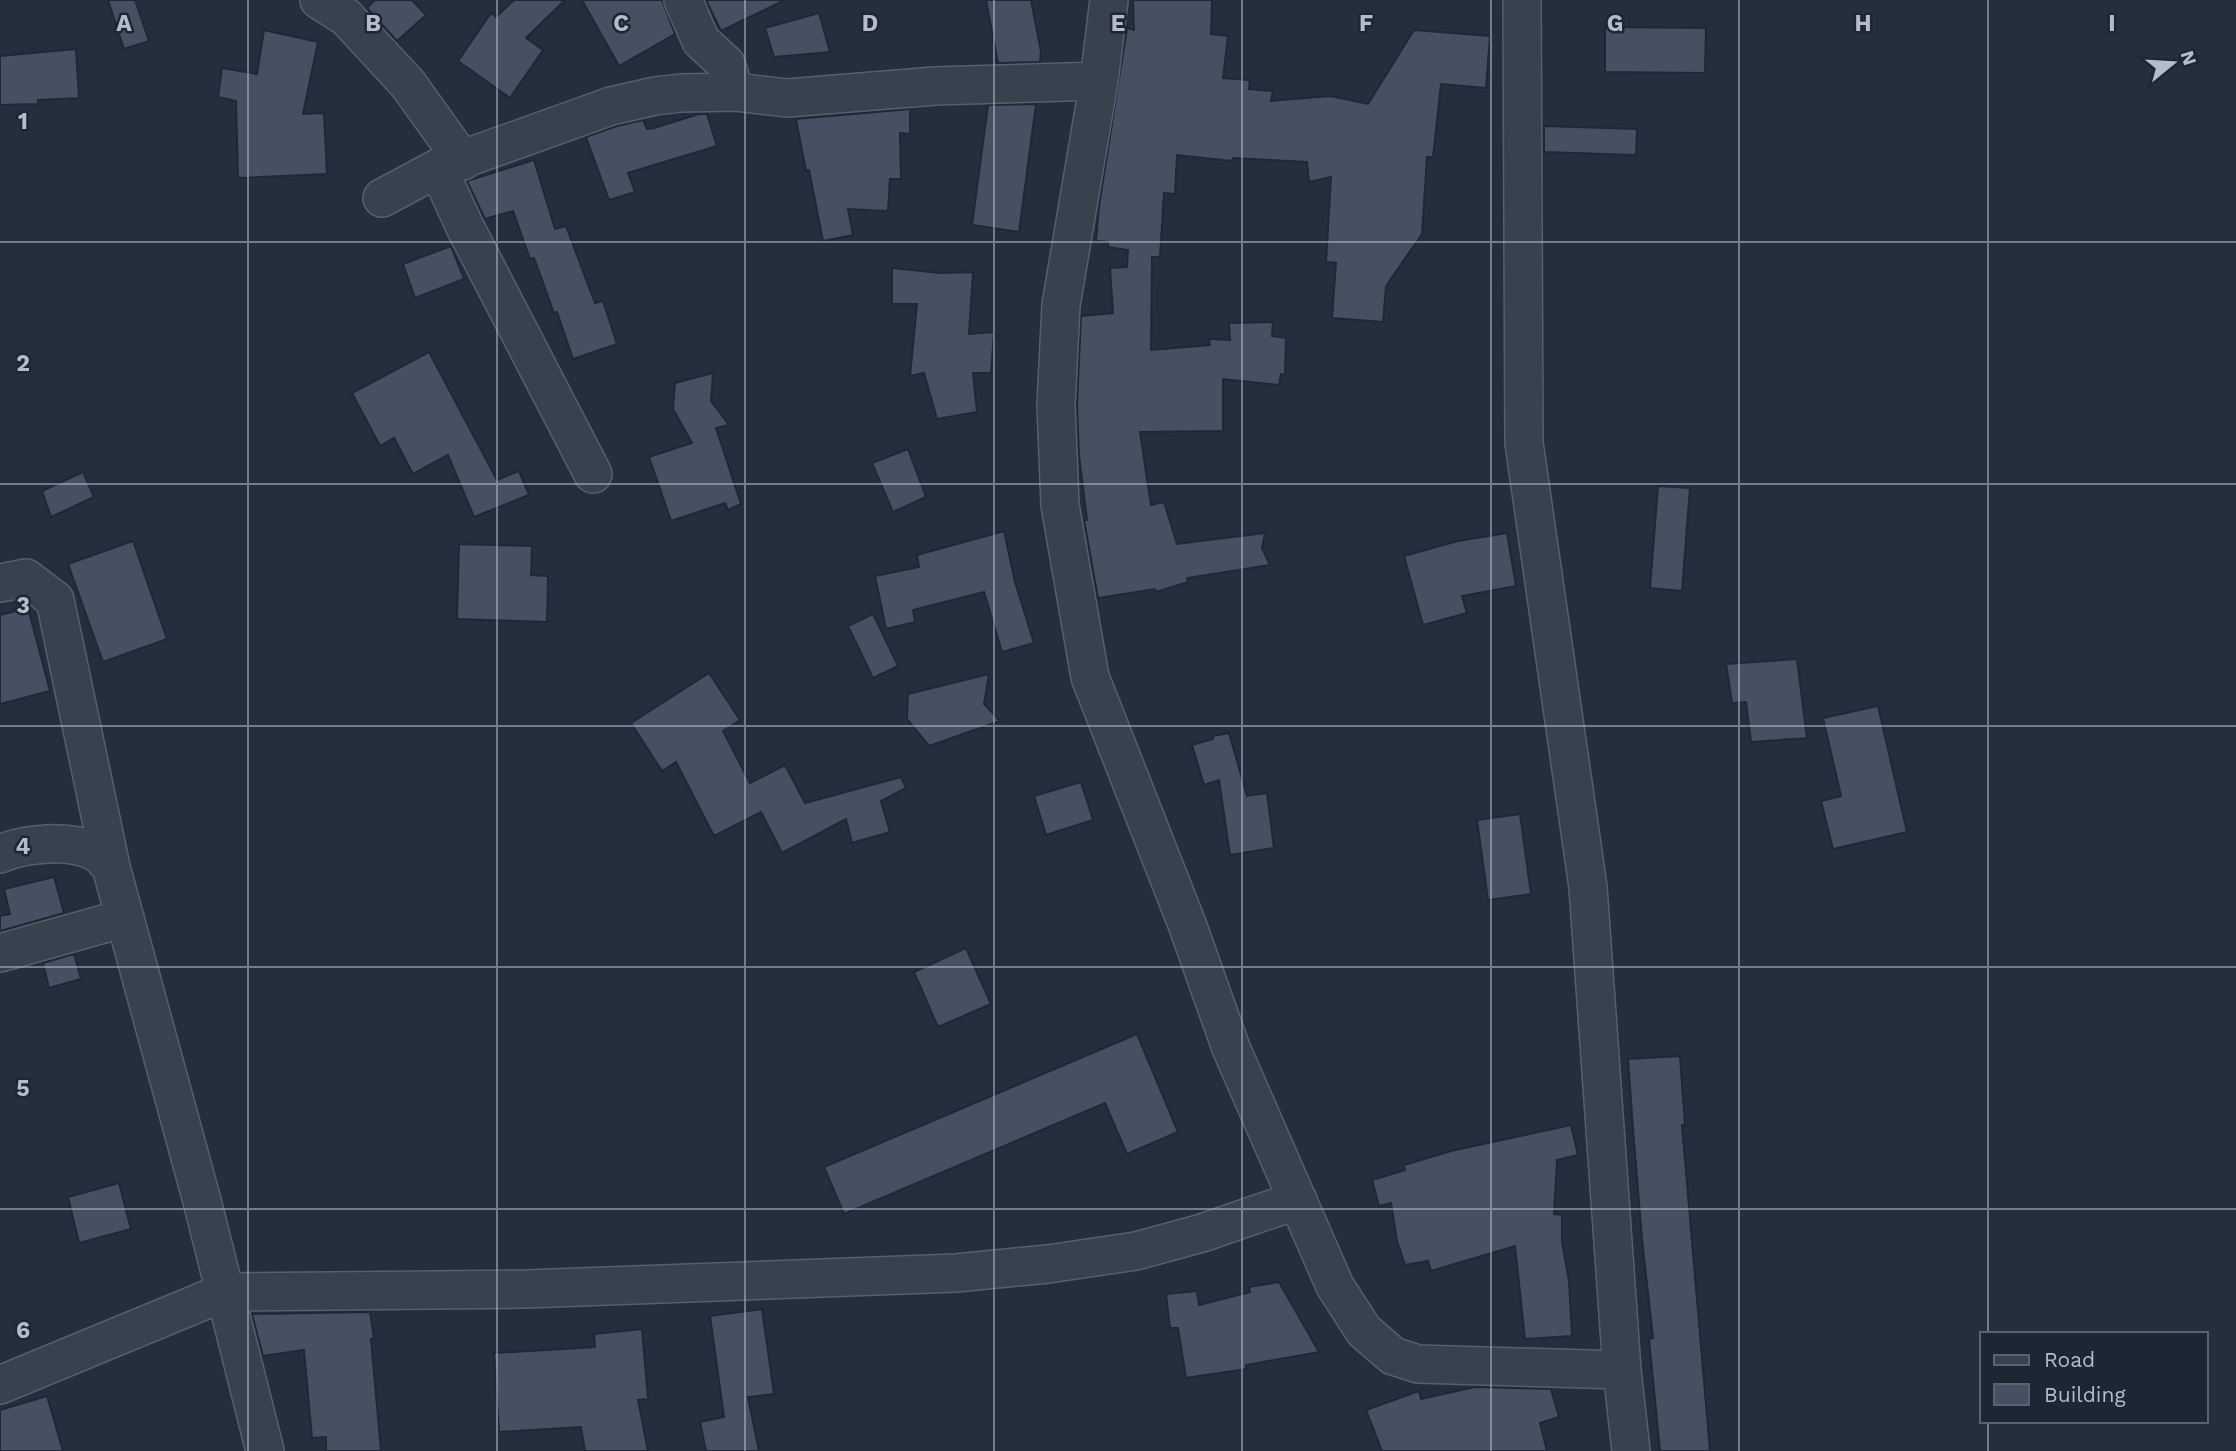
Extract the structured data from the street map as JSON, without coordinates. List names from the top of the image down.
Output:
{
  "legend": ["Road", "Building"],
  "north": "right",
  "grid": {
    "columns": [
      "A",
      "B",
      "C",
      "D",
      "E",
      "F",
      "G",
      "H",
      "I"
    ],
    "rows": [
      "1",
      "2",
      "3",
      "4",
      "5",
      "6"
    ]
  }
}
